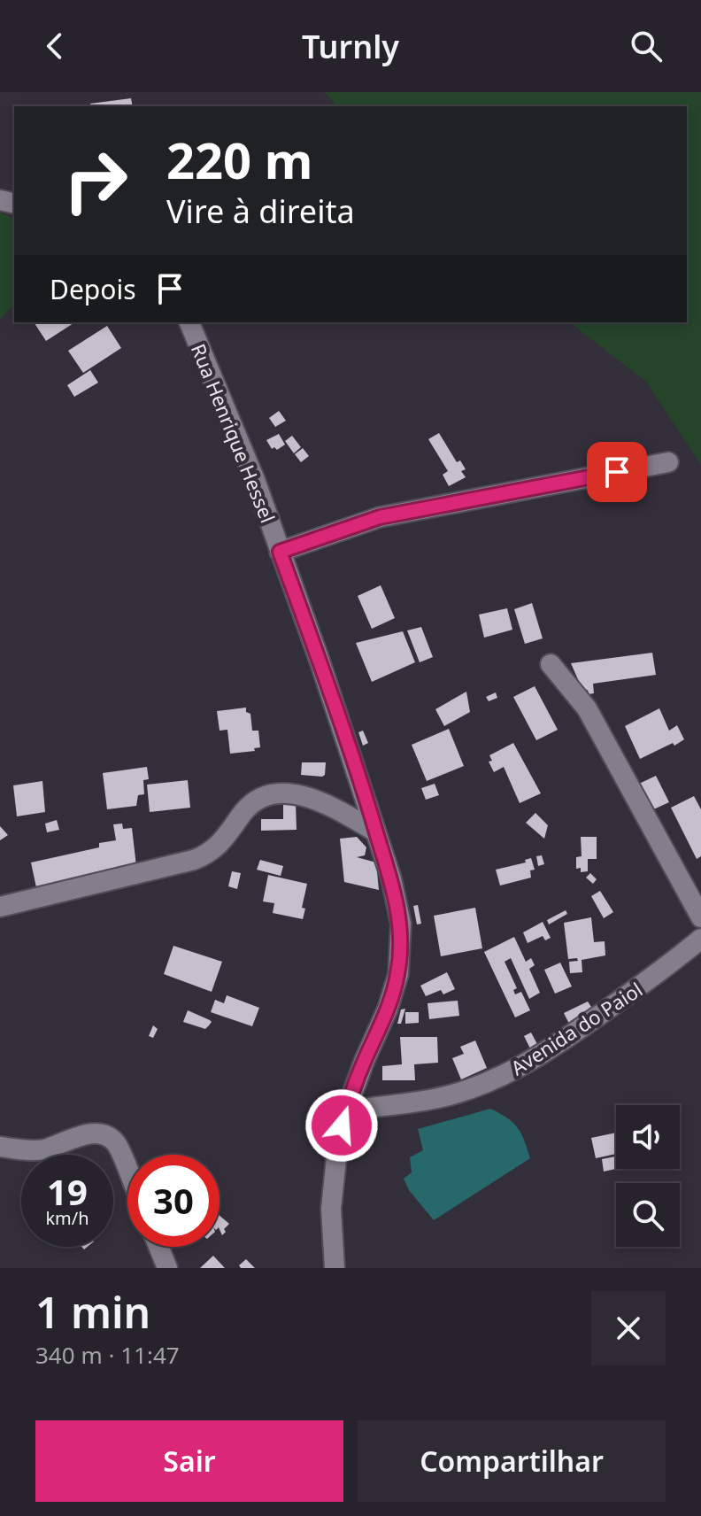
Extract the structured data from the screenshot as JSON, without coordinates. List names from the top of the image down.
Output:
{
  "streets": {
    "street": ["Rua Henrique Hessel", "Avenida do Paiol"]
  },
  "crossings": [
    ["Rua Henrique Hessel", "Avenida do Paiol"]
  ],
  "page": {
    "header": "Turnly",
    "turn": ["220 m", "Vire à direita"],
    "then": "Depois",
    "speed": "19 km/h",
    "limit": "30",
    "heading": ["1 min", "340 m · 11:47"],
    "buttons": ["Sair", "Compartilhar"]
  }
}
